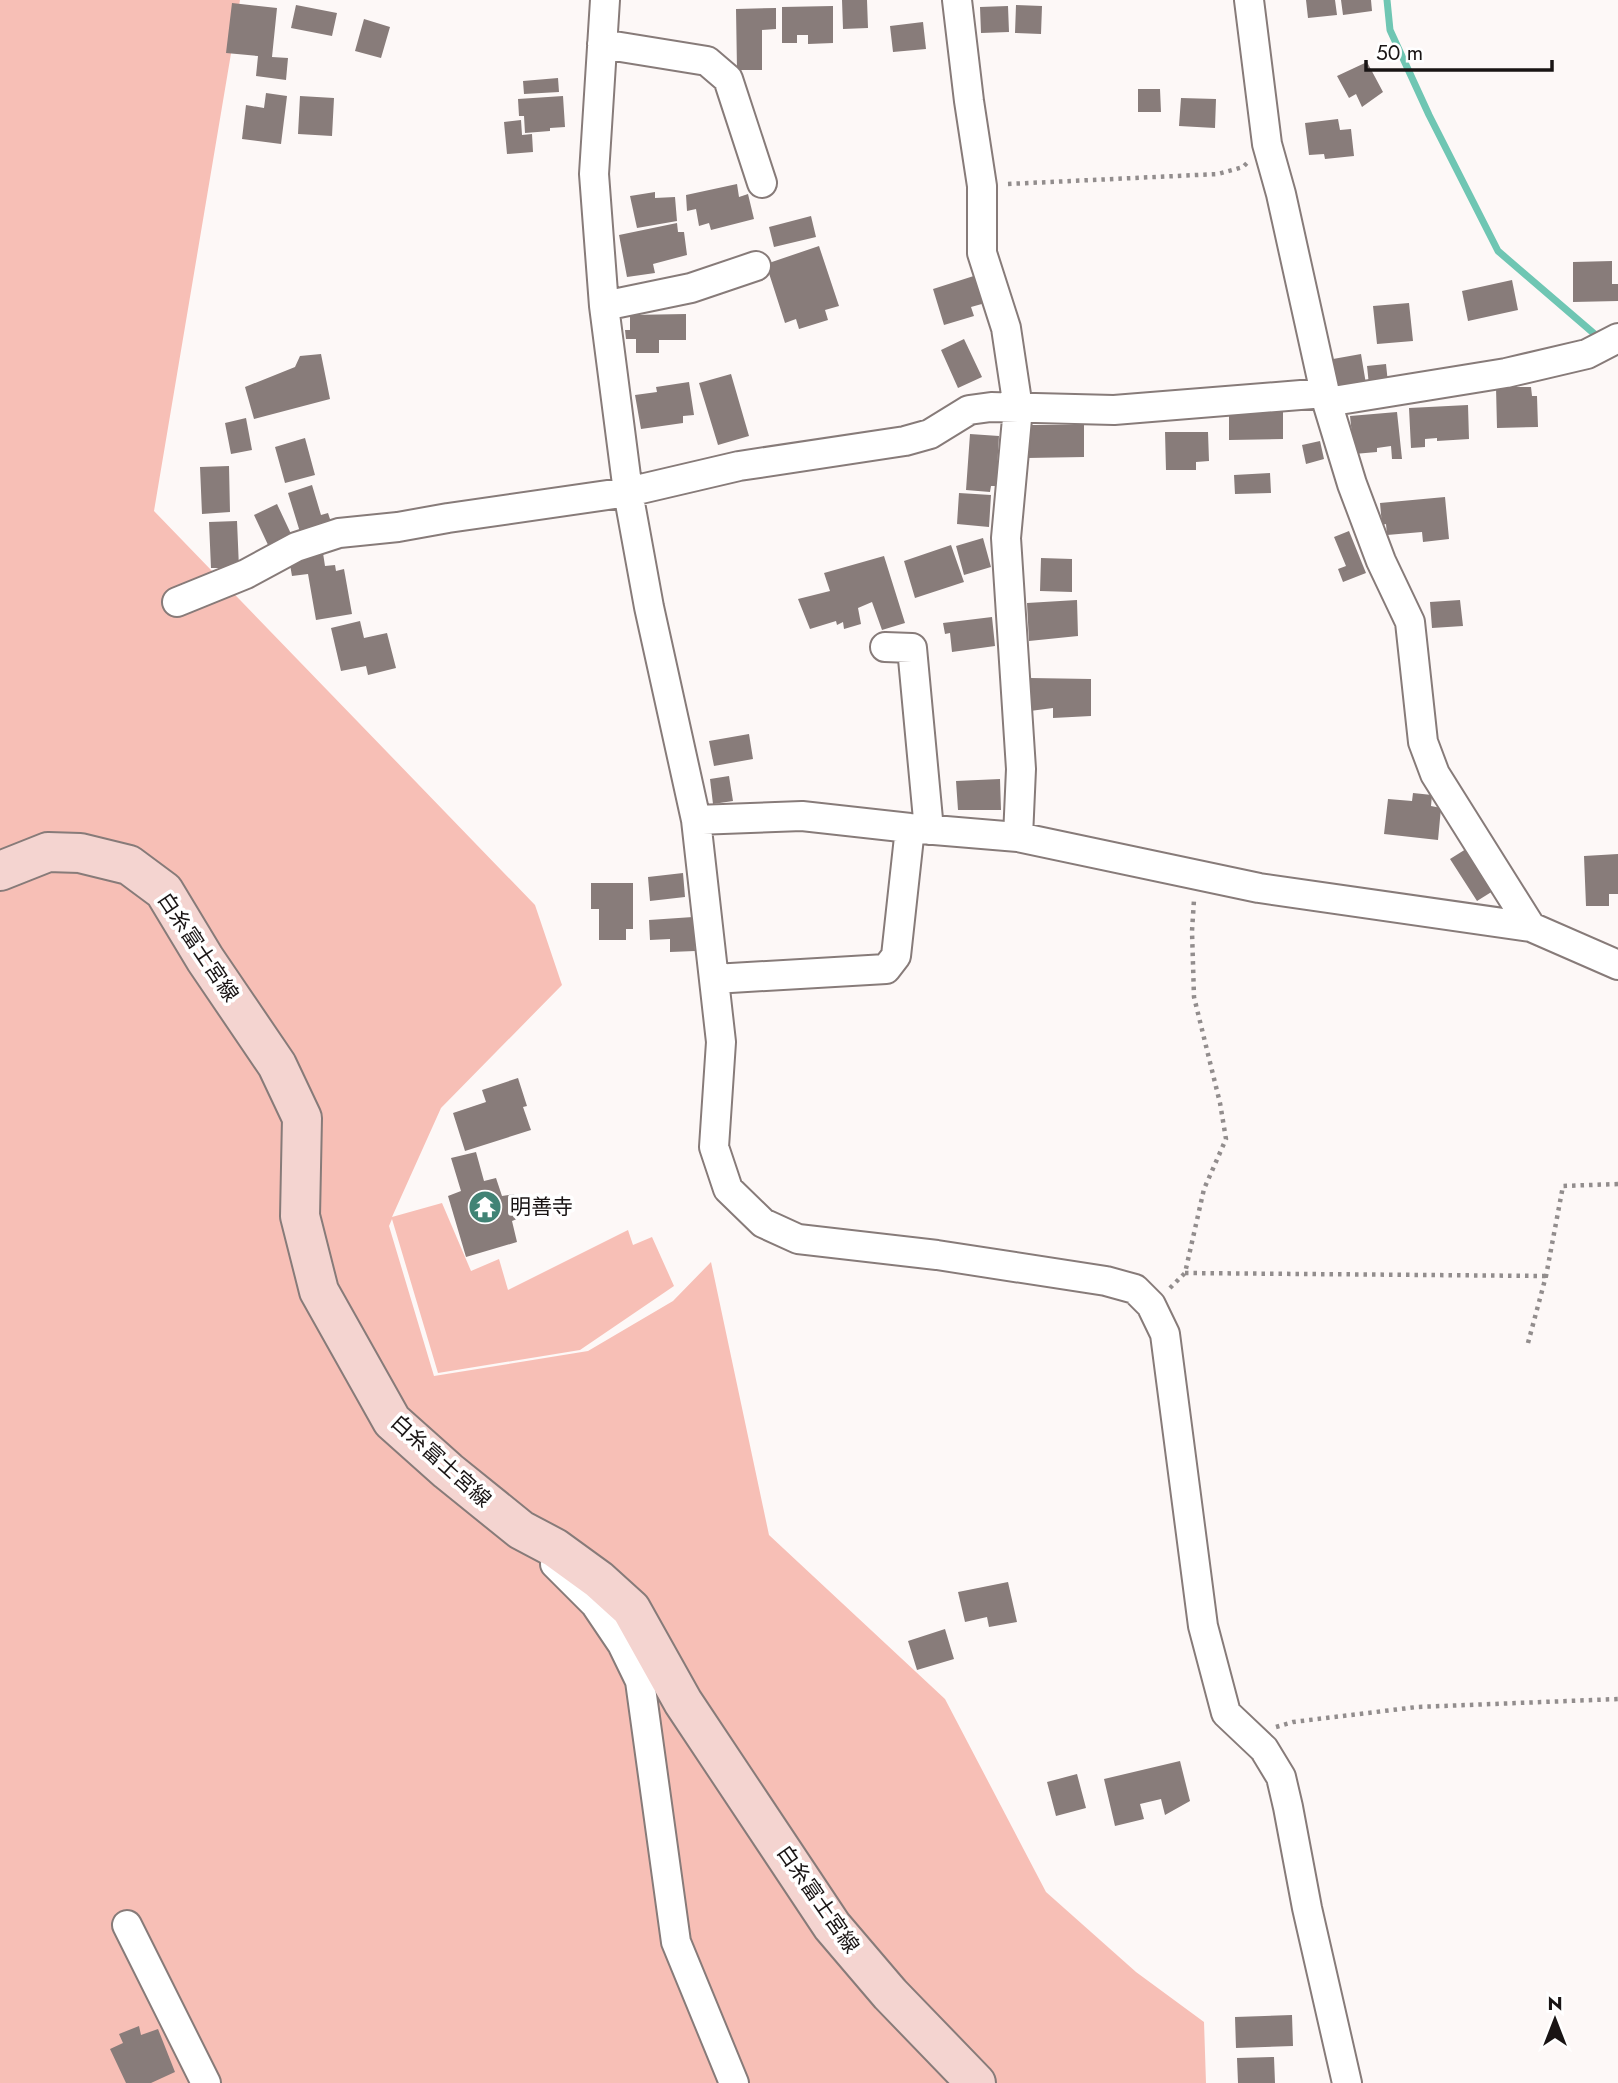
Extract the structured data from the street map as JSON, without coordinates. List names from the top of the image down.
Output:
{
  "streets": {
    "main road": ["白糸富士宮線"]
  },
  "places": {
    "temple": ["明善寺"]
  },
  "scale_bar": "50 m",
  "north": "top"
}
